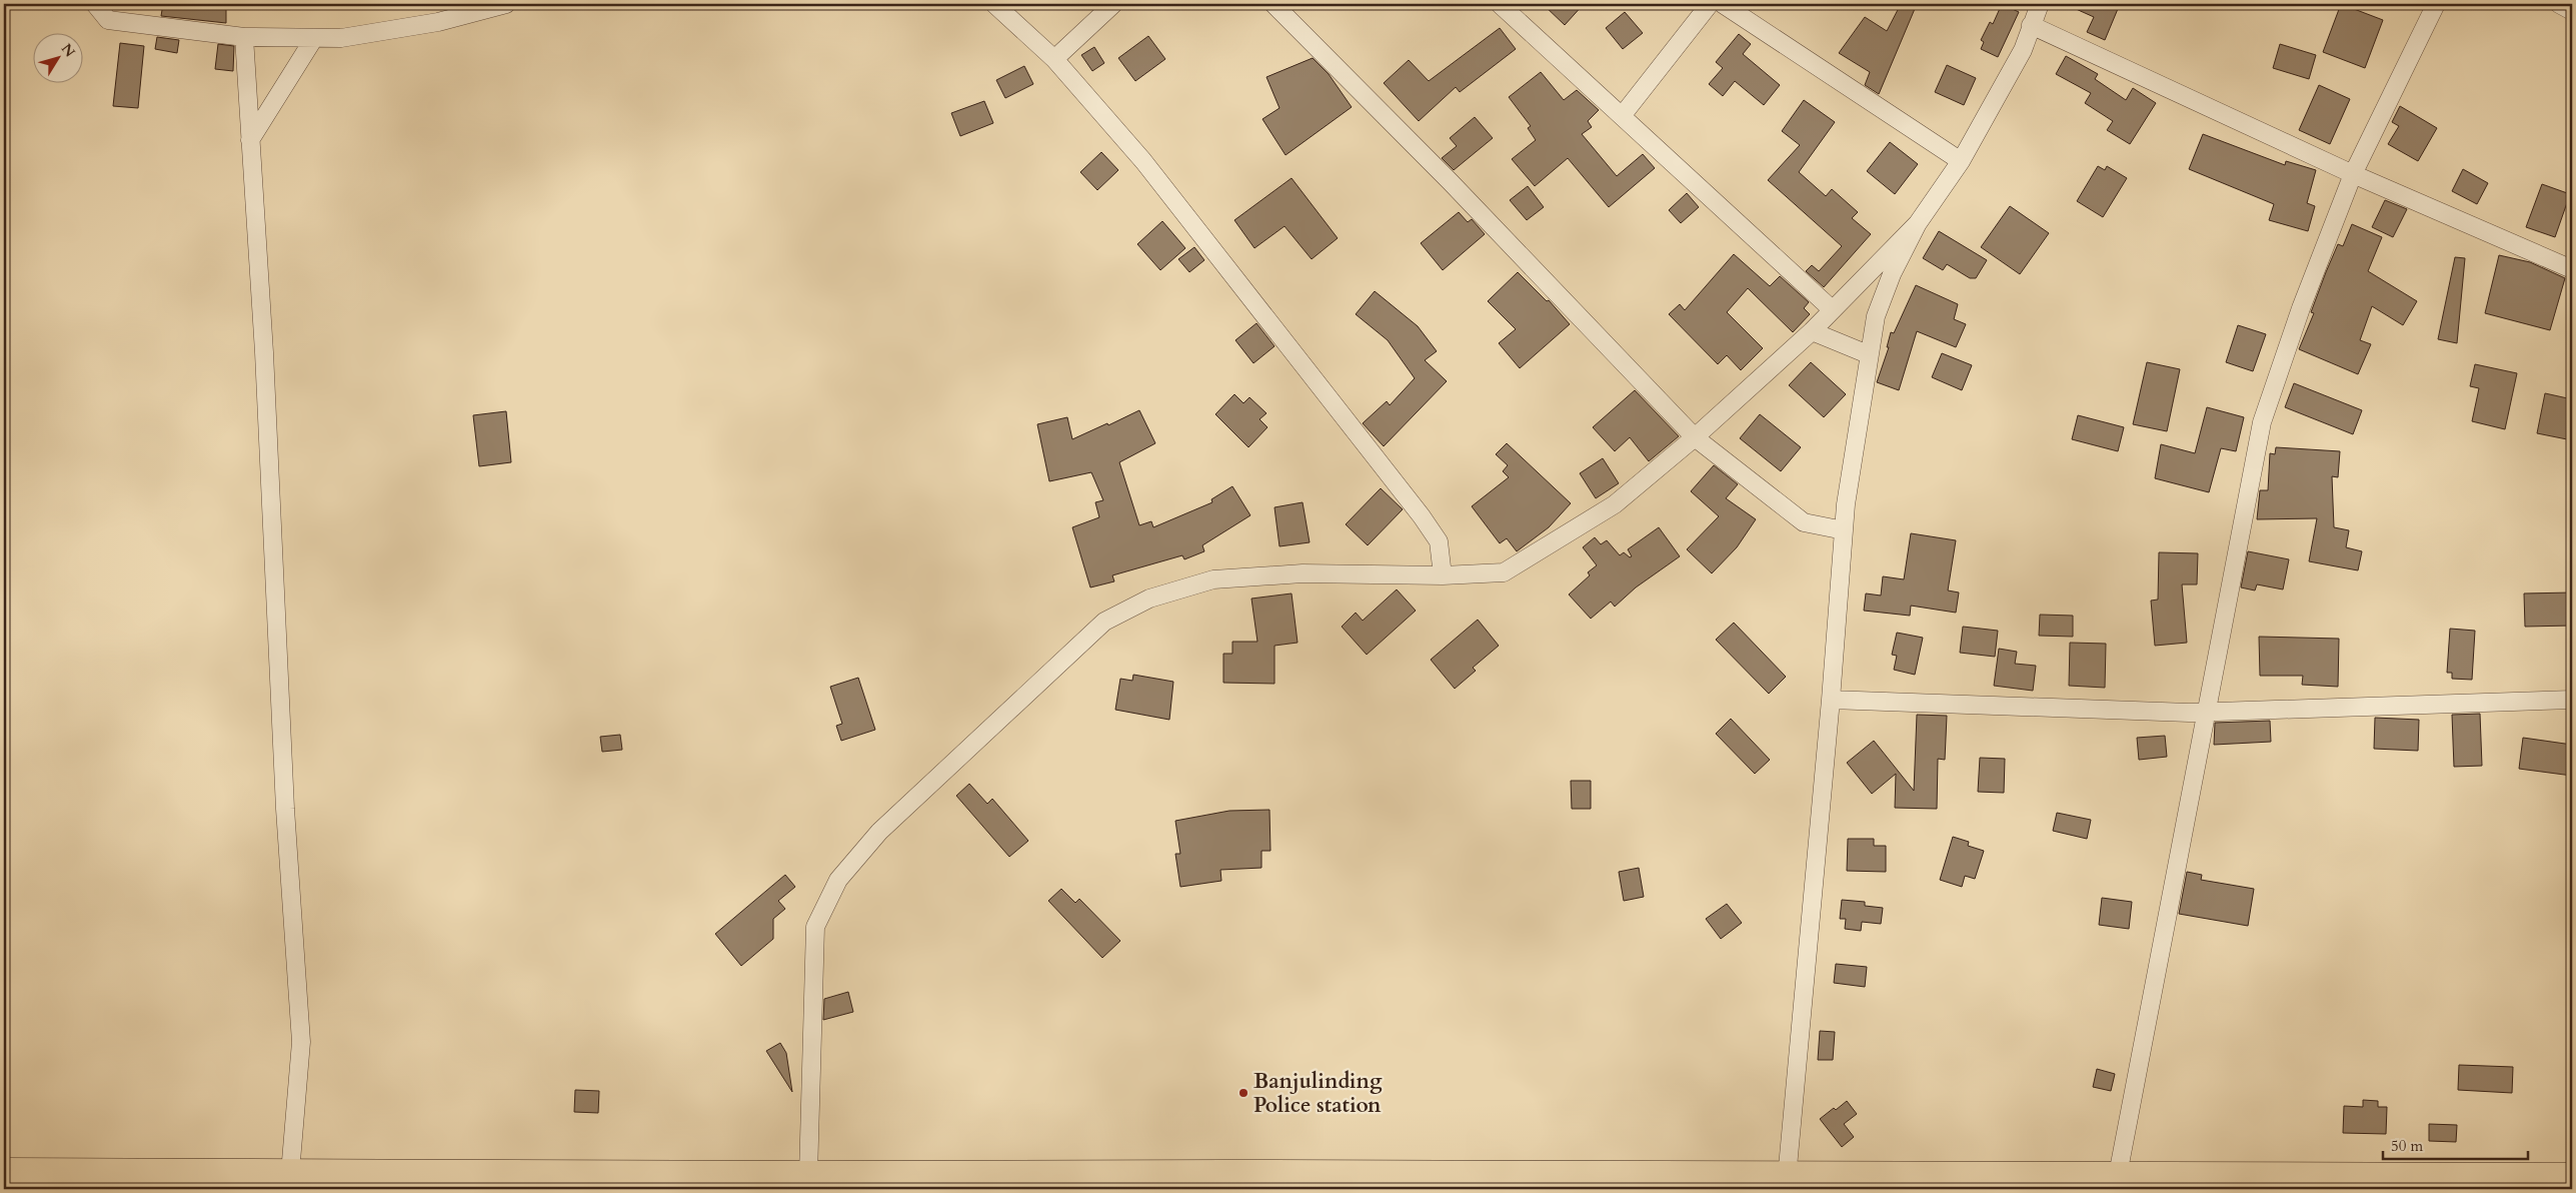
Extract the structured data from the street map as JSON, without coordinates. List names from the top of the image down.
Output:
{
  "places": ["Banjulinding Police station"],
  "scale_bar": "50 m",
  "north": "top right"
}
